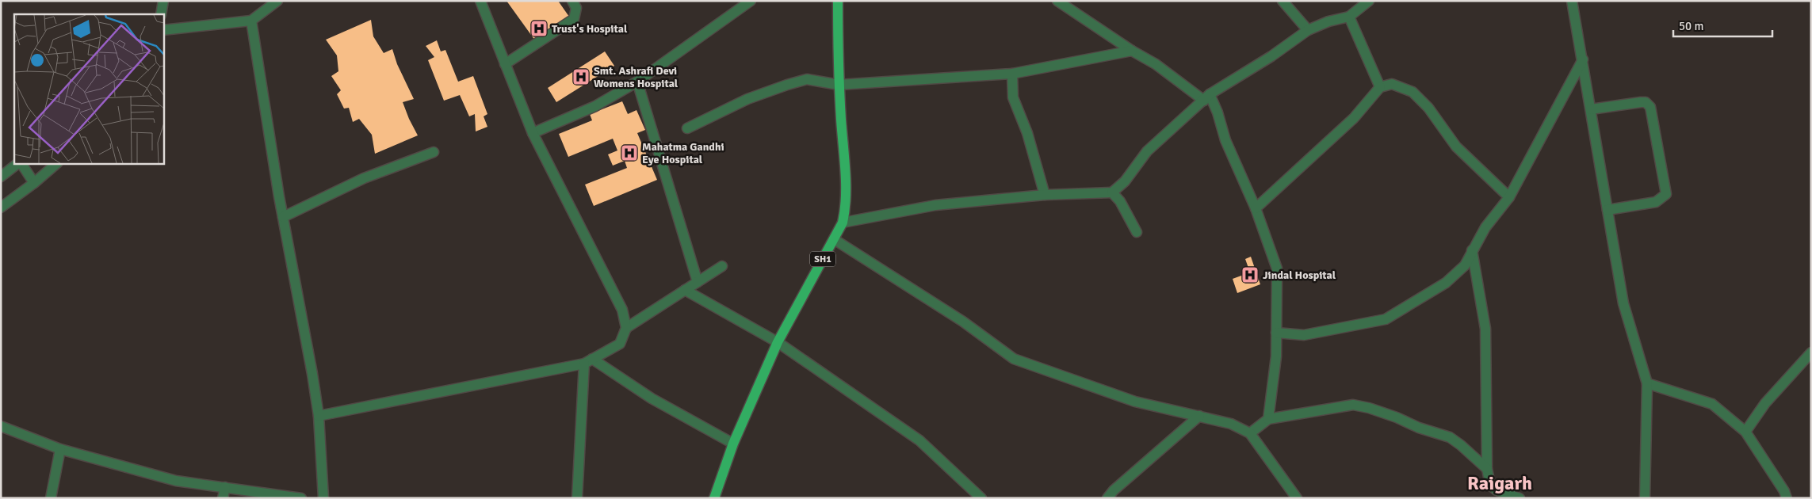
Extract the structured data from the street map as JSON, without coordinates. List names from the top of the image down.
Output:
{
  "streets": {
    "main road": ["SH1"]
  },
  "districts": ["Raigarh"],
  "places": {
    "hospital": [
      "Trust's Hospital",
      "Smt. Ashrafi Devi Womens Hospital",
      "Mahatma Gandhi Eye Hospital",
      "Jindal Hospital"
    ]
  },
  "scale_bar": "50 m"
}
